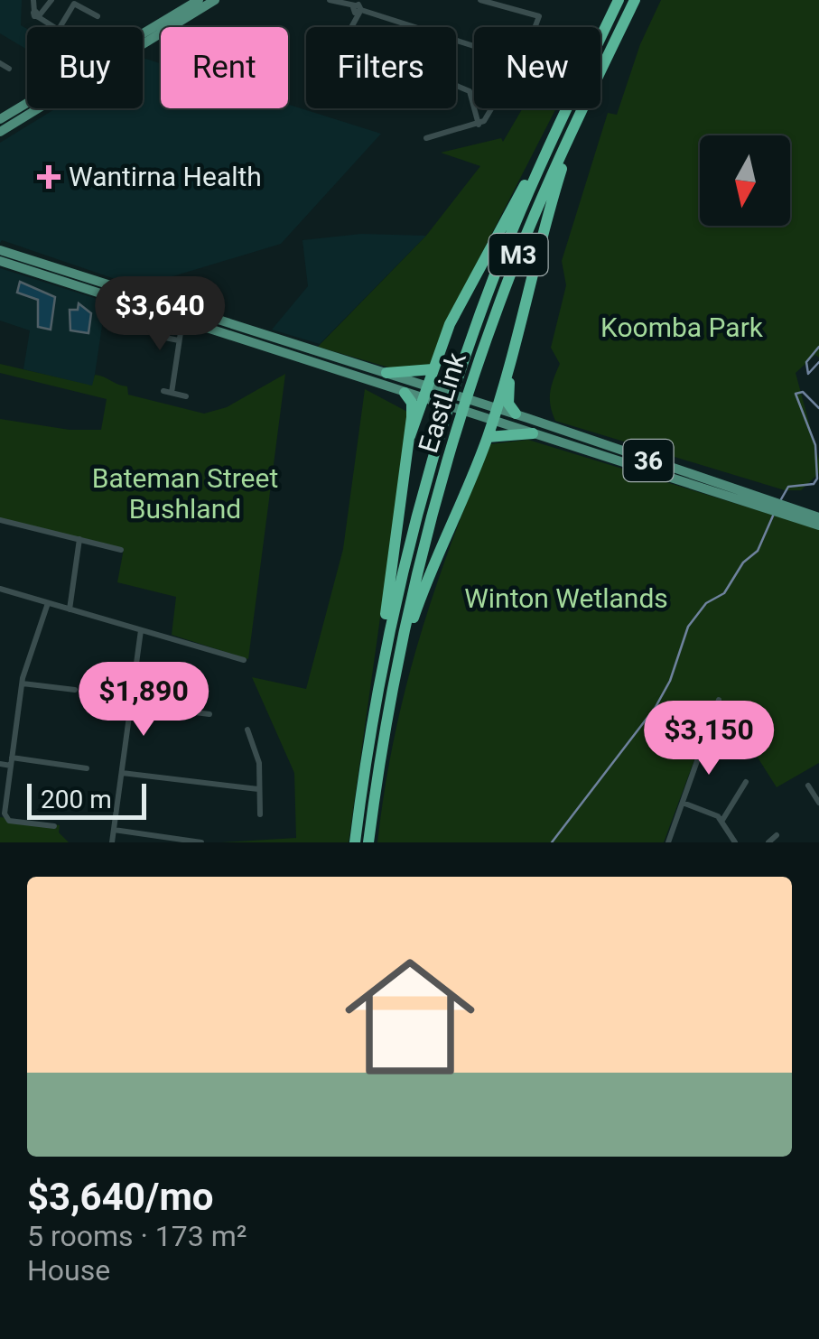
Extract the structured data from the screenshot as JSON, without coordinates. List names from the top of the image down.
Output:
{
  "streets": {
    "highway": ["M3", "EastLink"],
    "main road": ["36"]
  },
  "parks": ["Koomba Park", "Bateman Street Bushland", "Winton Wetlands"],
  "places": {
    "health": ["Wantirna Health"]
  },
  "scale_bar": "200 m",
  "north": "bottom",
  "page": {
    "chip": [
      "Buy",
      "Rent",
      "Filters",
      "New"
    ],
    "price": ["$3,640", "$1,890", "$3,150"],
    "scale": "200 m",
    "list": [
      {
        "name": "$3,640/mo",
        "note": "5 rooms · 173 m² · House"
      }
    ]
  }
}
